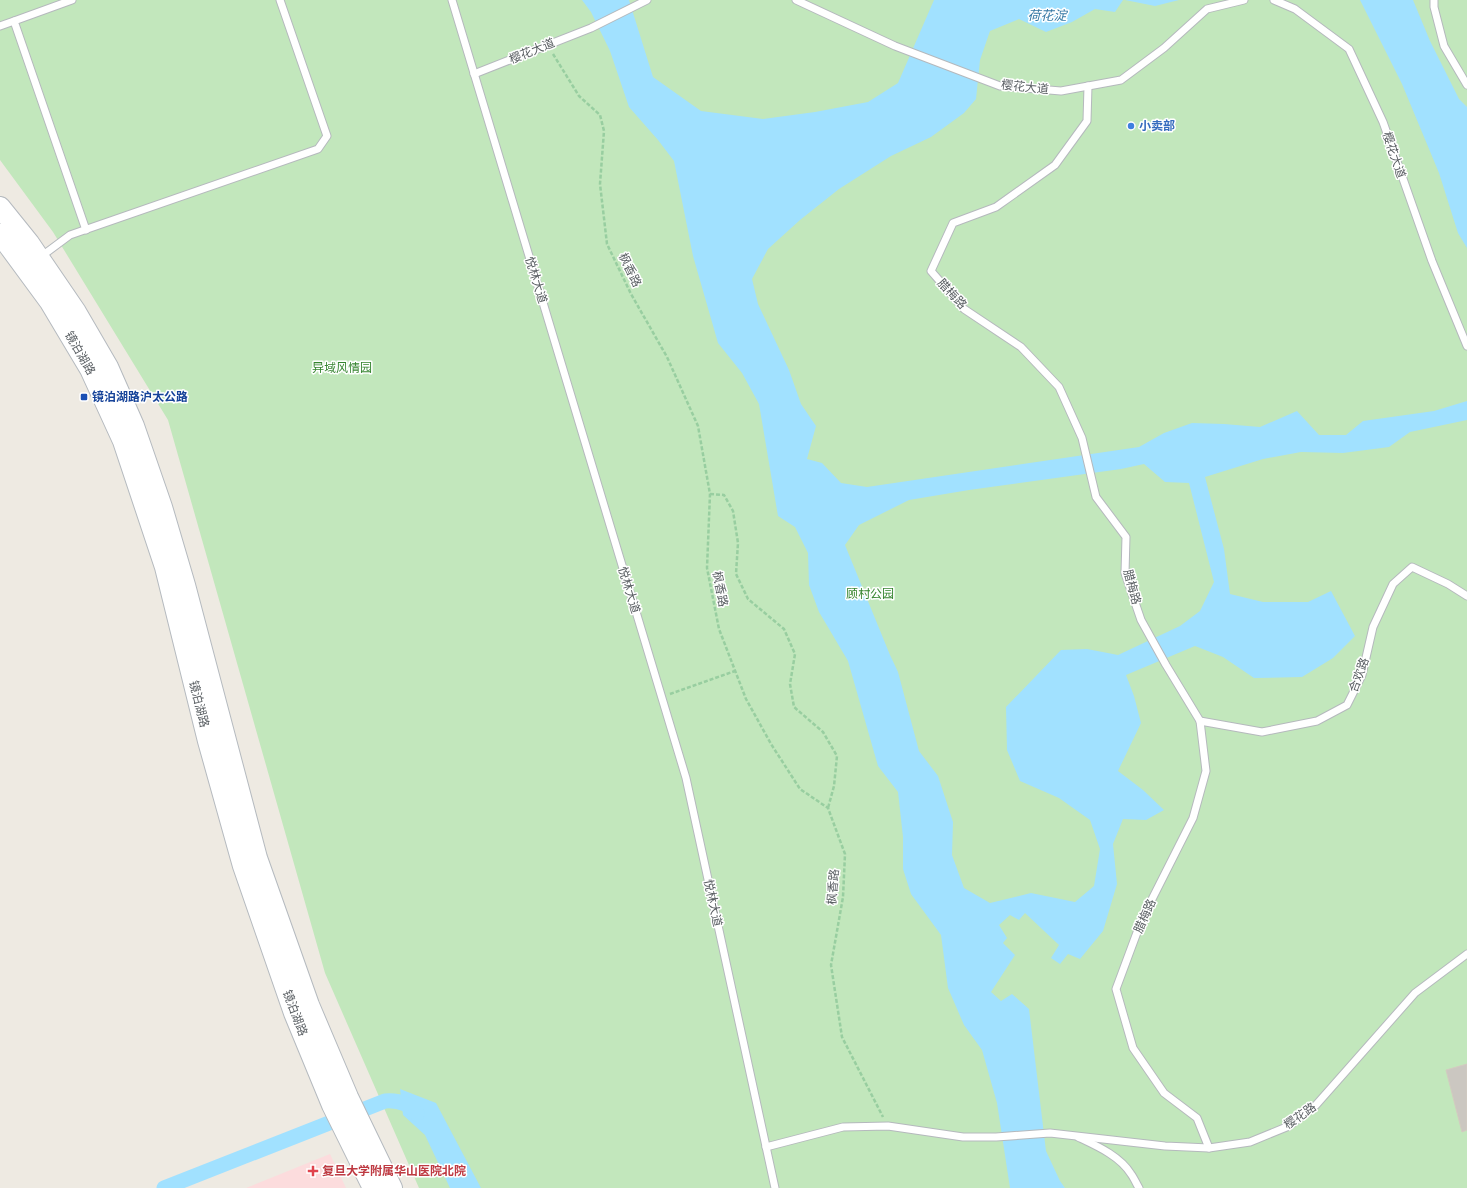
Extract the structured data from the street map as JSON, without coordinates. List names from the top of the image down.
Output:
{
  "streets": {
    "street": ["镜泊湖路"],
    "lane": [
      "樱花大道",
      "悦林大道",
      "腊梅路",
      "合欢路",
      "樱花路"
    ],
    "path": ["枫香路"]
  },
  "crossings": [
    ["樱花大道", "枫香路"],
    ["樱花大道", "悦林大道"],
    ["樱花大道", "腊梅路"],
    ["枫香路", "樱花路"],
    ["悦林大道", "樱花路"],
    ["腊梅路", "合欢路"],
    ["腊梅路", "樱花路"]
  ],
  "water": ["荷花淀"],
  "parks": ["异域风情园", "顾村公园"],
  "places": {
    "other": ["小卖部"],
    "transit": ["镜泊湖路沪太公路"],
    "health": ["复旦大学附属华山医院北院"]
  }
}
